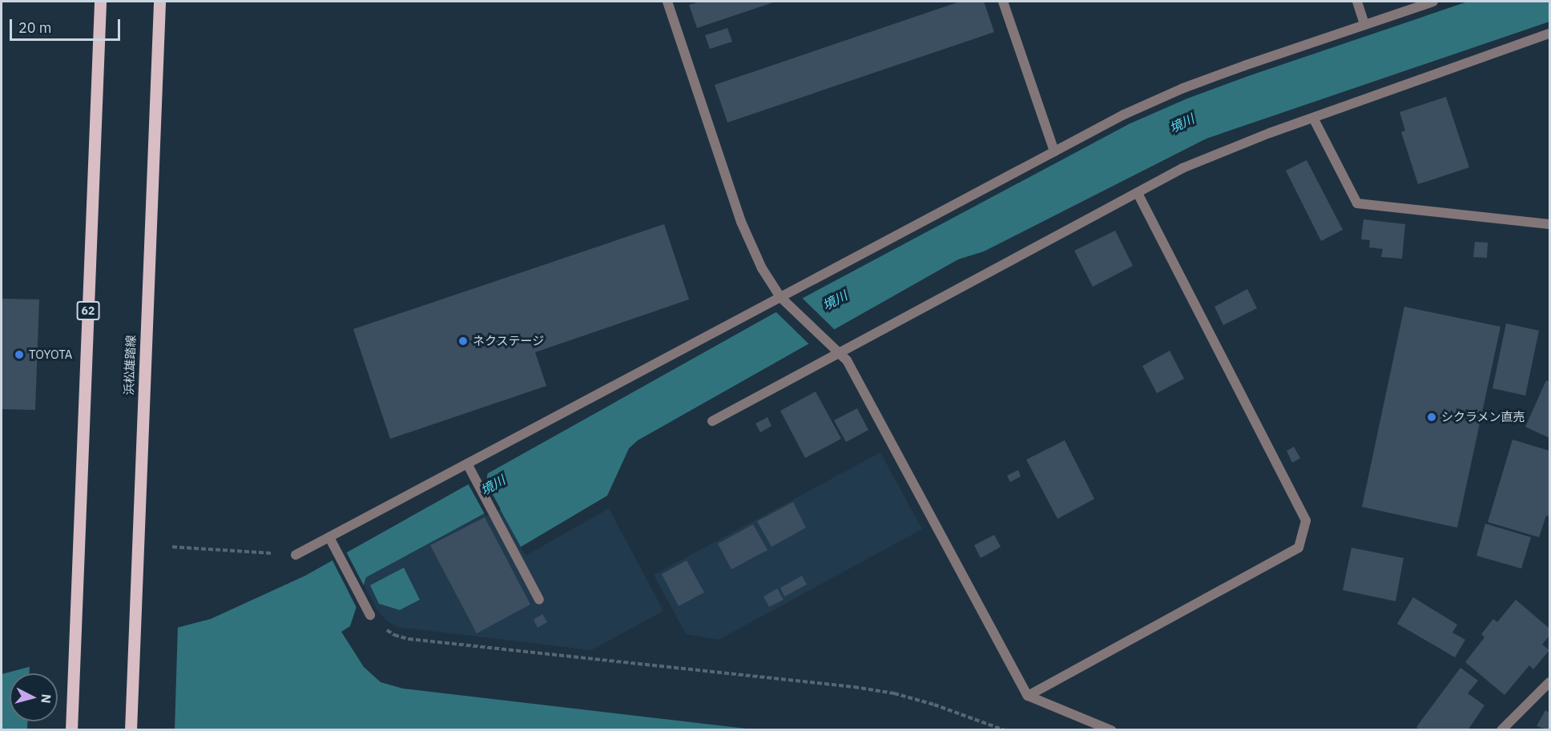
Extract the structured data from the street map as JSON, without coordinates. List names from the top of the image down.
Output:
{
  "streets": {
    "main road": ["62", "浜松雄踏線"]
  },
  "water": ["境川"],
  "places": ["ネクステージ", "TOYOTA", "シクラメン直売"],
  "scale_bar": "20 m",
  "north": "right"
}
